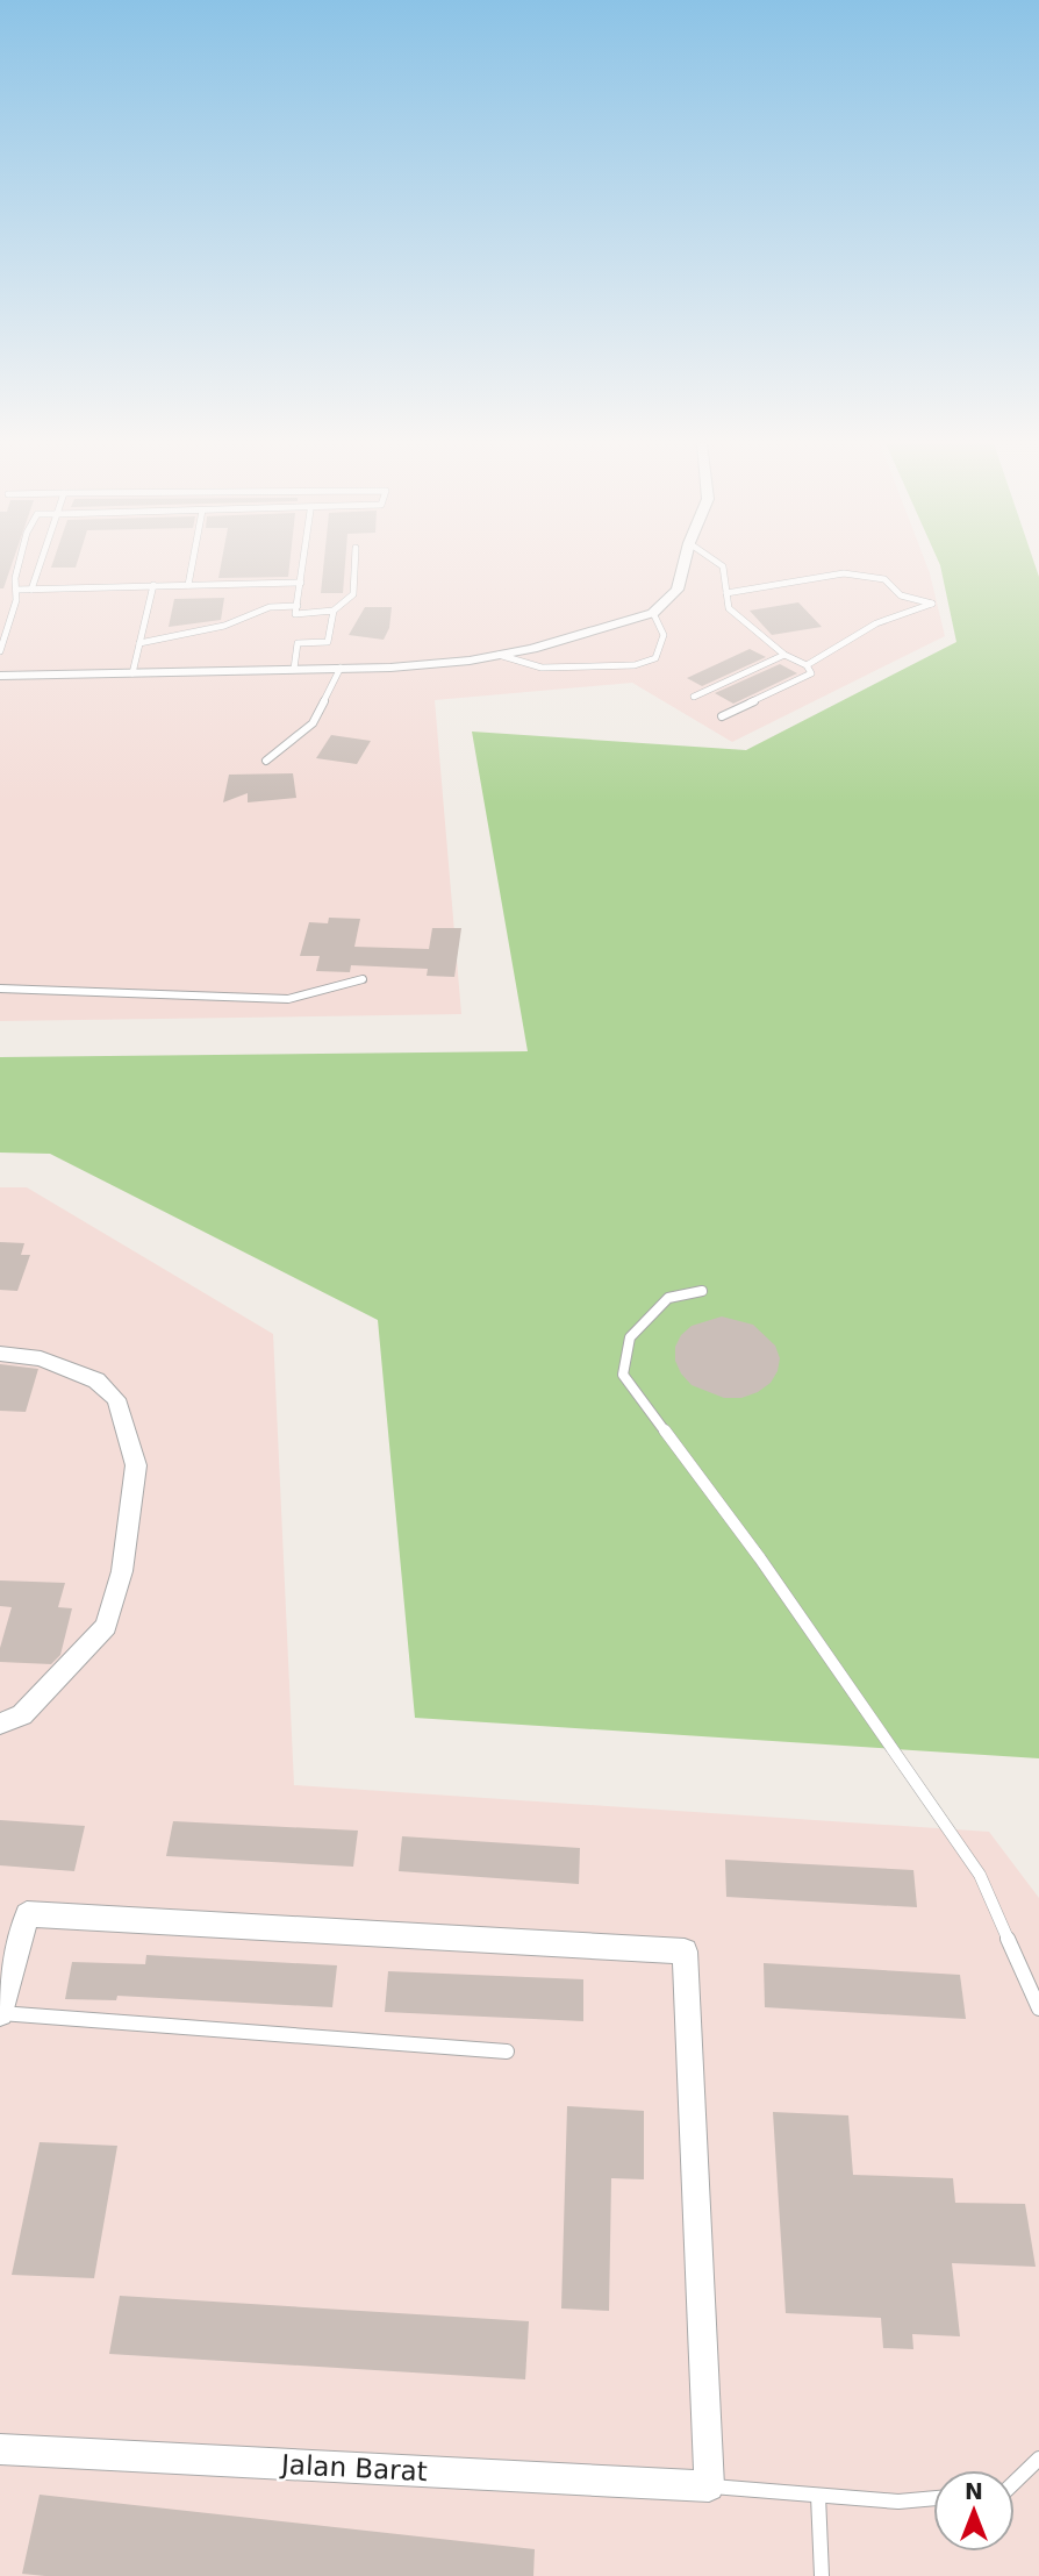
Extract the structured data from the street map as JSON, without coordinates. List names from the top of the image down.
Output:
{
  "streets": {
    "street": ["Jalan Barat"]
  },
  "north": "top"
}
